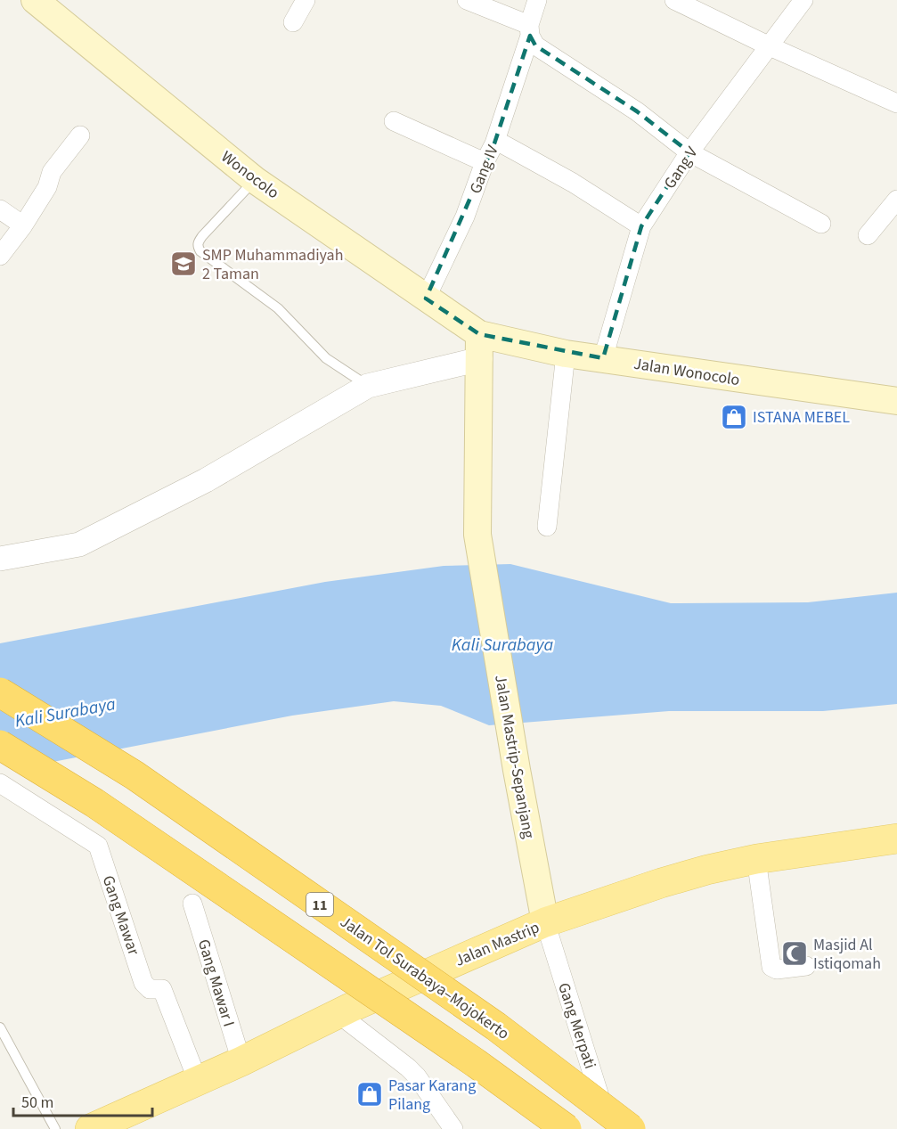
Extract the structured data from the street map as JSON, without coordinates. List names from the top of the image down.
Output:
{
  "streets": {
    "highway": ["11", "Jalan Tol Surabaya–Mojokerto"],
    "main road": [
      "Wonocolo",
      "Jalan Wonocolo",
      "Jalan Mastrip-Sepanjang",
      "Jalan Mastrip"
    ],
    "street": [
      "Gang V",
      "Gang IV",
      "Gang Mawar",
      "Gang Mawar I",
      "Gang Merpati"
    ]
  },
  "crossings": [
    ["Gang V", "Jalan Wonocolo"],
    ["Gang IV", "Wonocolo"],
    ["Wonocolo", "Jalan Wonocolo"],
    ["Wonocolo", "Jalan Mastrip-Sepanjang"],
    ["Jalan Wonocolo", "Jalan Mastrip-Sepanjang"],
    ["Jalan Mastrip-Sepanjang", "Jalan Mastrip"],
    ["Jalan Mastrip-Sepanjang", "Gang Merpati"],
    ["Gang Mawar", "Jalan Mastrip"],
    ["Jalan Mastrip", "Gang Mawar I"],
    ["Jalan Mastrip", "Gang Merpati"]
  ],
  "water": ["Kali Surabaya"],
  "places": {
    "school or university": ["SMP Muhammadiyah 2 Taman"],
    "shop": ["ISTANA MEBEL", "Pasar Karang Pilang"],
    "mosque": ["Masjid Al Istiqomah"]
  },
  "scale_bar": "50 m"
}
